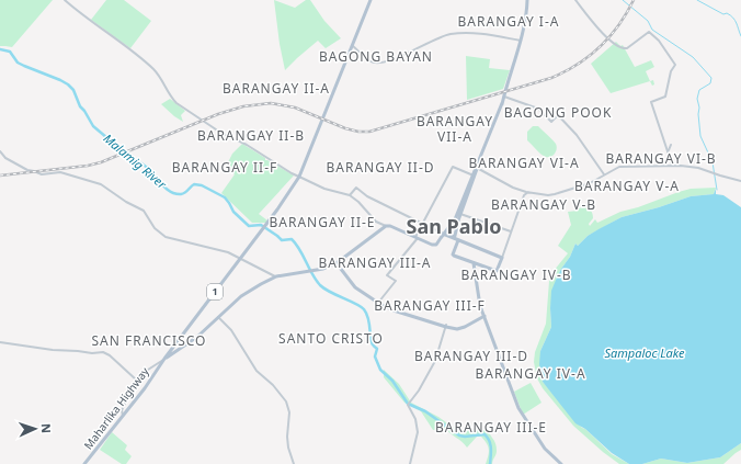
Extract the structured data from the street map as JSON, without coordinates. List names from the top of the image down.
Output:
{
  "streets": {
    "main road": ["1", "Maharlika Highway"]
  },
  "districts": [
    "BARANGAY I-A",
    "BAGONG BAYAN",
    "BARANGAY II-A",
    "BAGONG POOK",
    "BARANGAY VII-A",
    "BARANGAY II-B",
    "BARANGAY VI-B",
    "BARANGAY VI-A",
    "BARANGAY II-F",
    "BARANGAY II-D",
    "BARANGAY V-A",
    "BARANGAY V-B",
    "BARANGAY II-E",
    "San Pablo",
    "BARANGAY III-A",
    "BARANGAY IV-B",
    "BARANGAY III-F",
    "SANTO CRISTO",
    "SAN FRANCISCO",
    "BARANGAY III-D",
    "BARANGAY IV-A",
    "BARANGAY III-E"
  ],
  "water": ["Malamig River", "Sampaloc Lake"],
  "north": "right"
}
